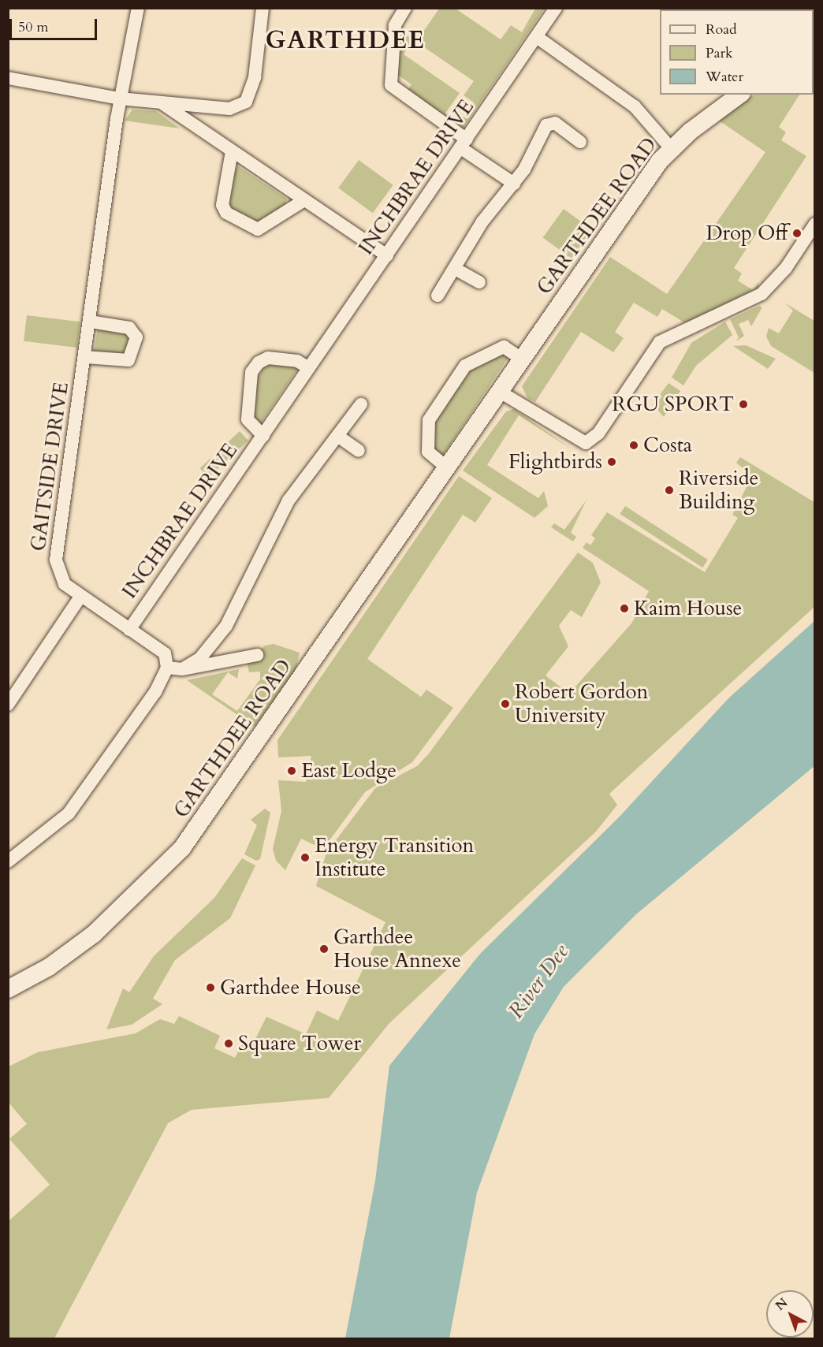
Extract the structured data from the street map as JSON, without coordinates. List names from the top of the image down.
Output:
{
  "streets": {
    "street": ["INCHBRAE DRIVE", "GARTHDEE ROAD", "GAITSIDE DRIVE"]
  },
  "crossings": [
    ["INCHBRAE DRIVE", "GAITSIDE DRIVE"]
  ],
  "districts": ["GARTHDEE"],
  "water": ["River Dee"],
  "places": [
    "Drop Off",
    "RGU SPORT",
    "Costa",
    "Flightbirds",
    "Riverside Building",
    "Kaim House",
    "Robert Gordon University",
    "East Lodge",
    "Energy Transition Institute",
    "Garthdee House Annexe",
    "Garthdee House",
    "Square Tower"
  ],
  "legend": ["Road", "Park", "Water"],
  "scale_bar": "50 m",
  "north": "top left"
}
